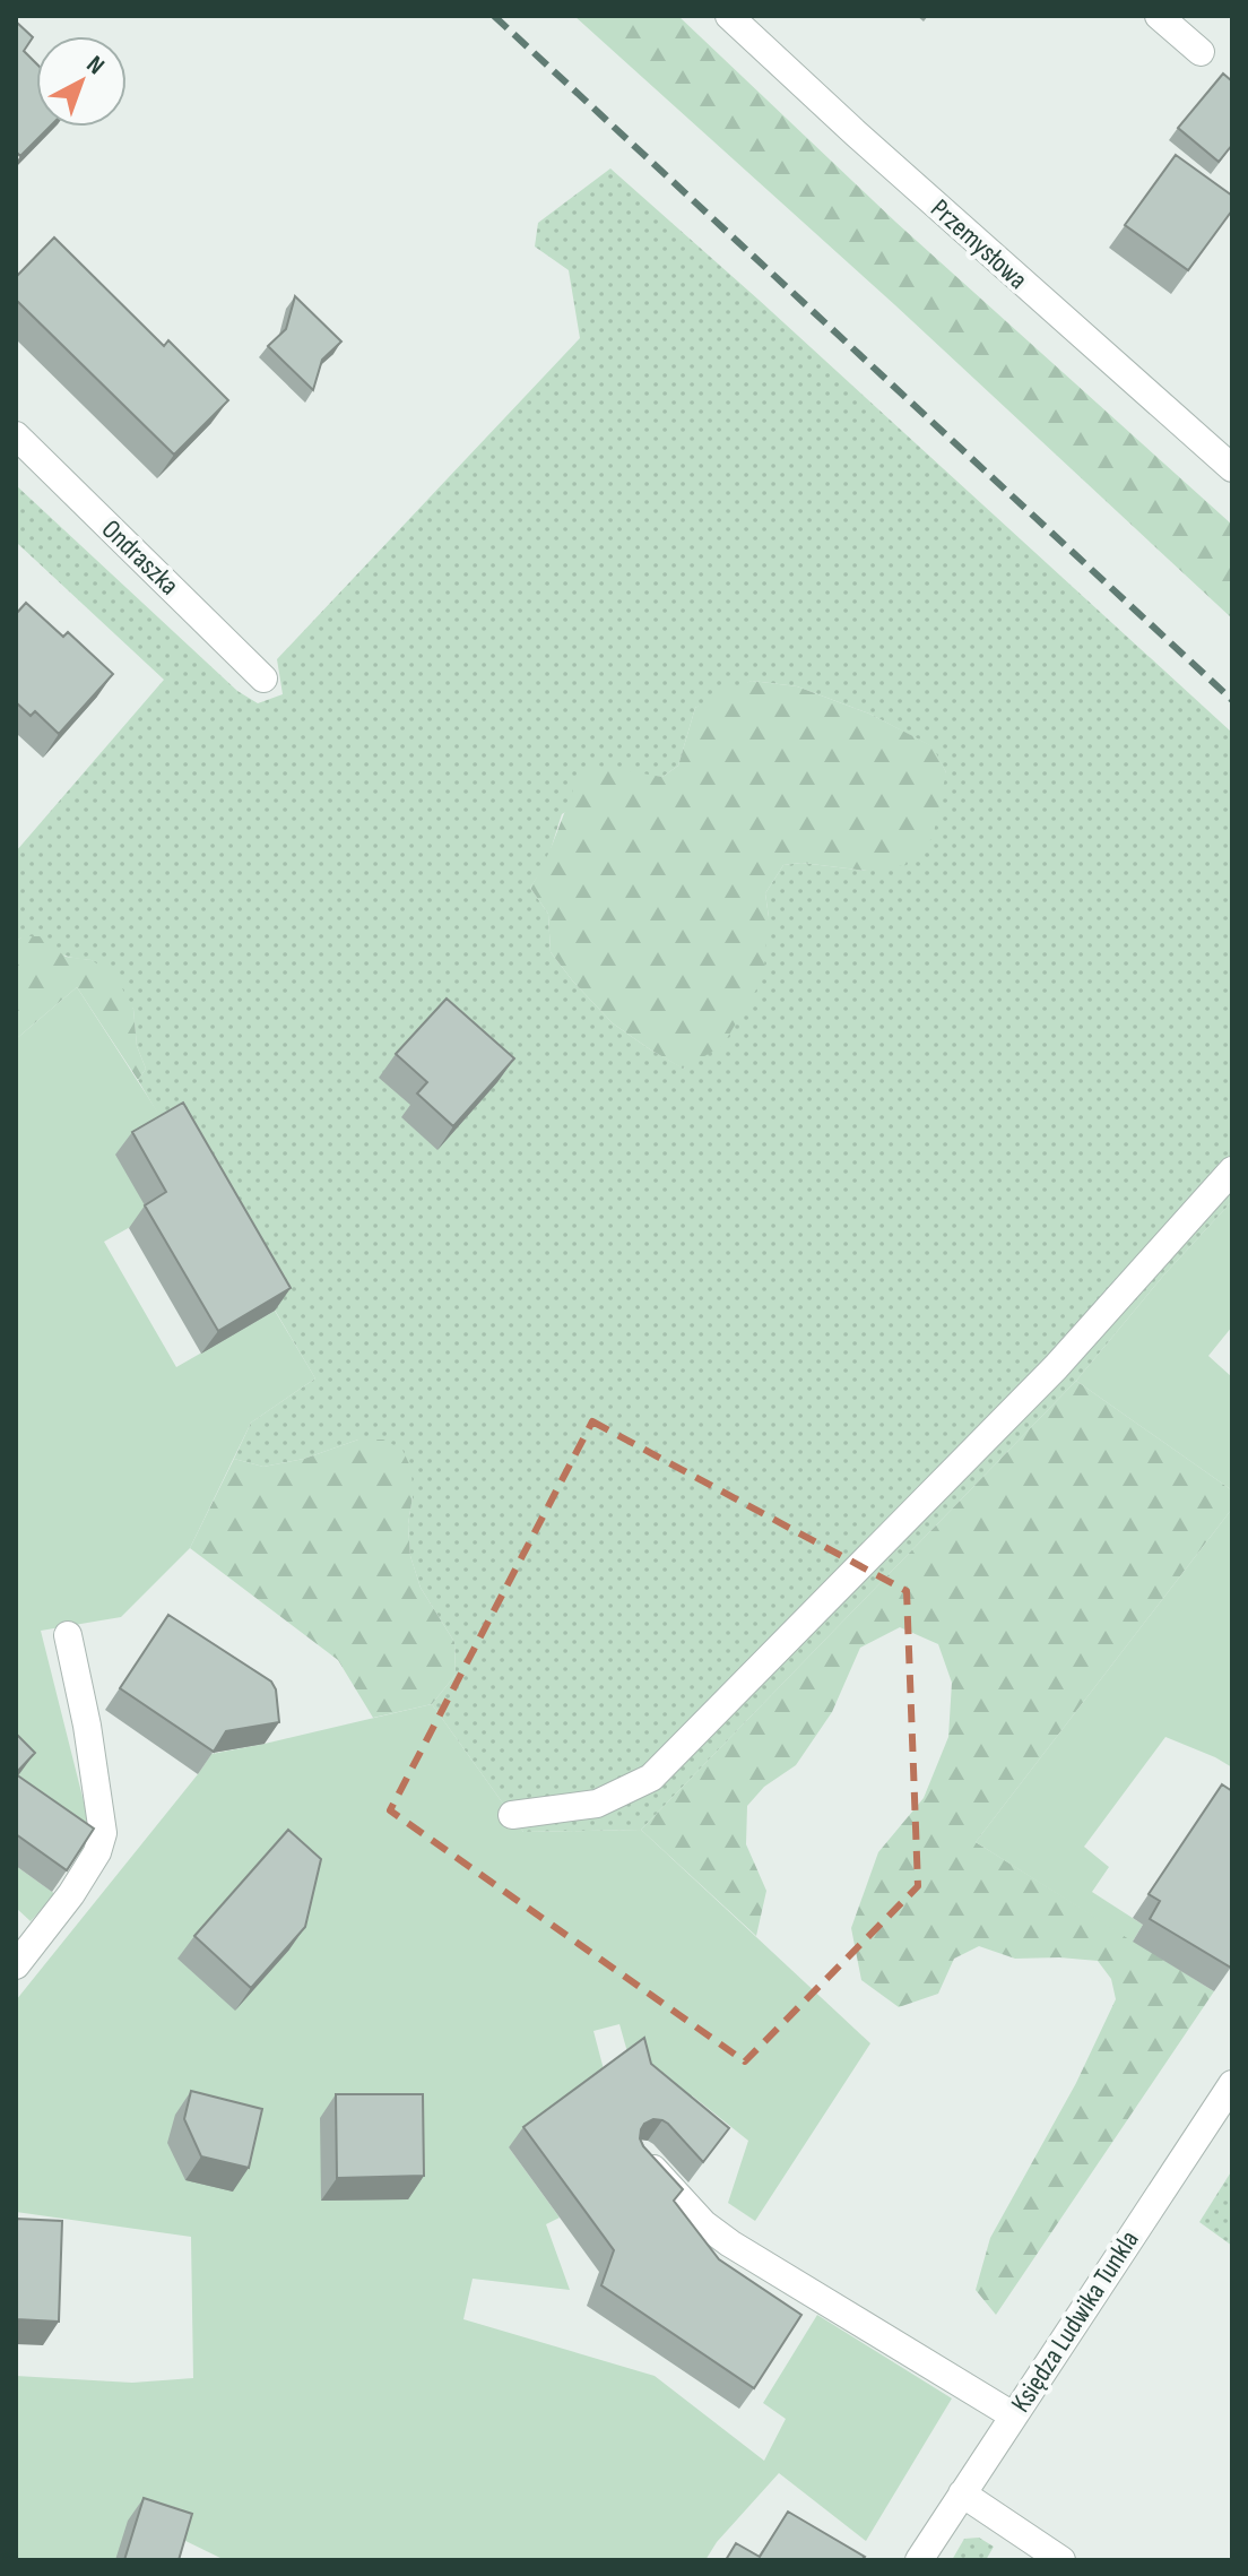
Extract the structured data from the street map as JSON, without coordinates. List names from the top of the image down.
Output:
{
  "streets": {
    "street": ["Przemysłowa", "Ondraszka", "Księdza Ludwika Tunkla"]
  },
  "north": "top right"
}
